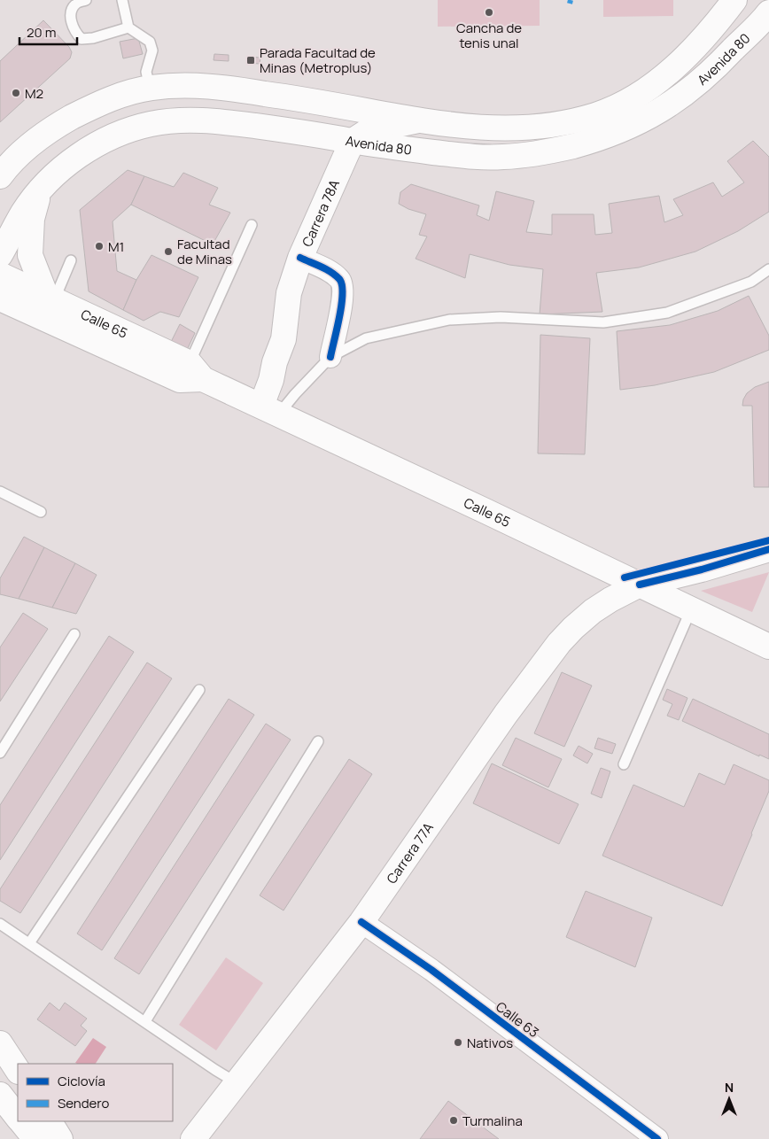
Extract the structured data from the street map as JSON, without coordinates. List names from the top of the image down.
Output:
{
  "streets": {
    "main road": [
      "Avenida 80",
      "Carrera 78A",
      "Calle 65",
      "Carrera 77A"
    ],
    "street": ["Calle 63"]
  },
  "crossings": [
    ["Avenida 80", "Carrera 78A"],
    ["Carrera 78A", "Calle 65"],
    ["Calle 65", "Carrera 77A"],
    ["Carrera 77A", "Calle 63"]
  ],
  "places": {
    "other": [
      "Cancha de tenis unal",
      "M2",
      "M1",
      "Facultad de Minas",
      "Nativos",
      "Turmalina"
    ],
    "transit": ["Parada Facultad de Minas (Metroplus)"]
  },
  "legend": ["Ciclovía", "Sendero"],
  "scale_bar": "20 m",
  "north": "top"
}
